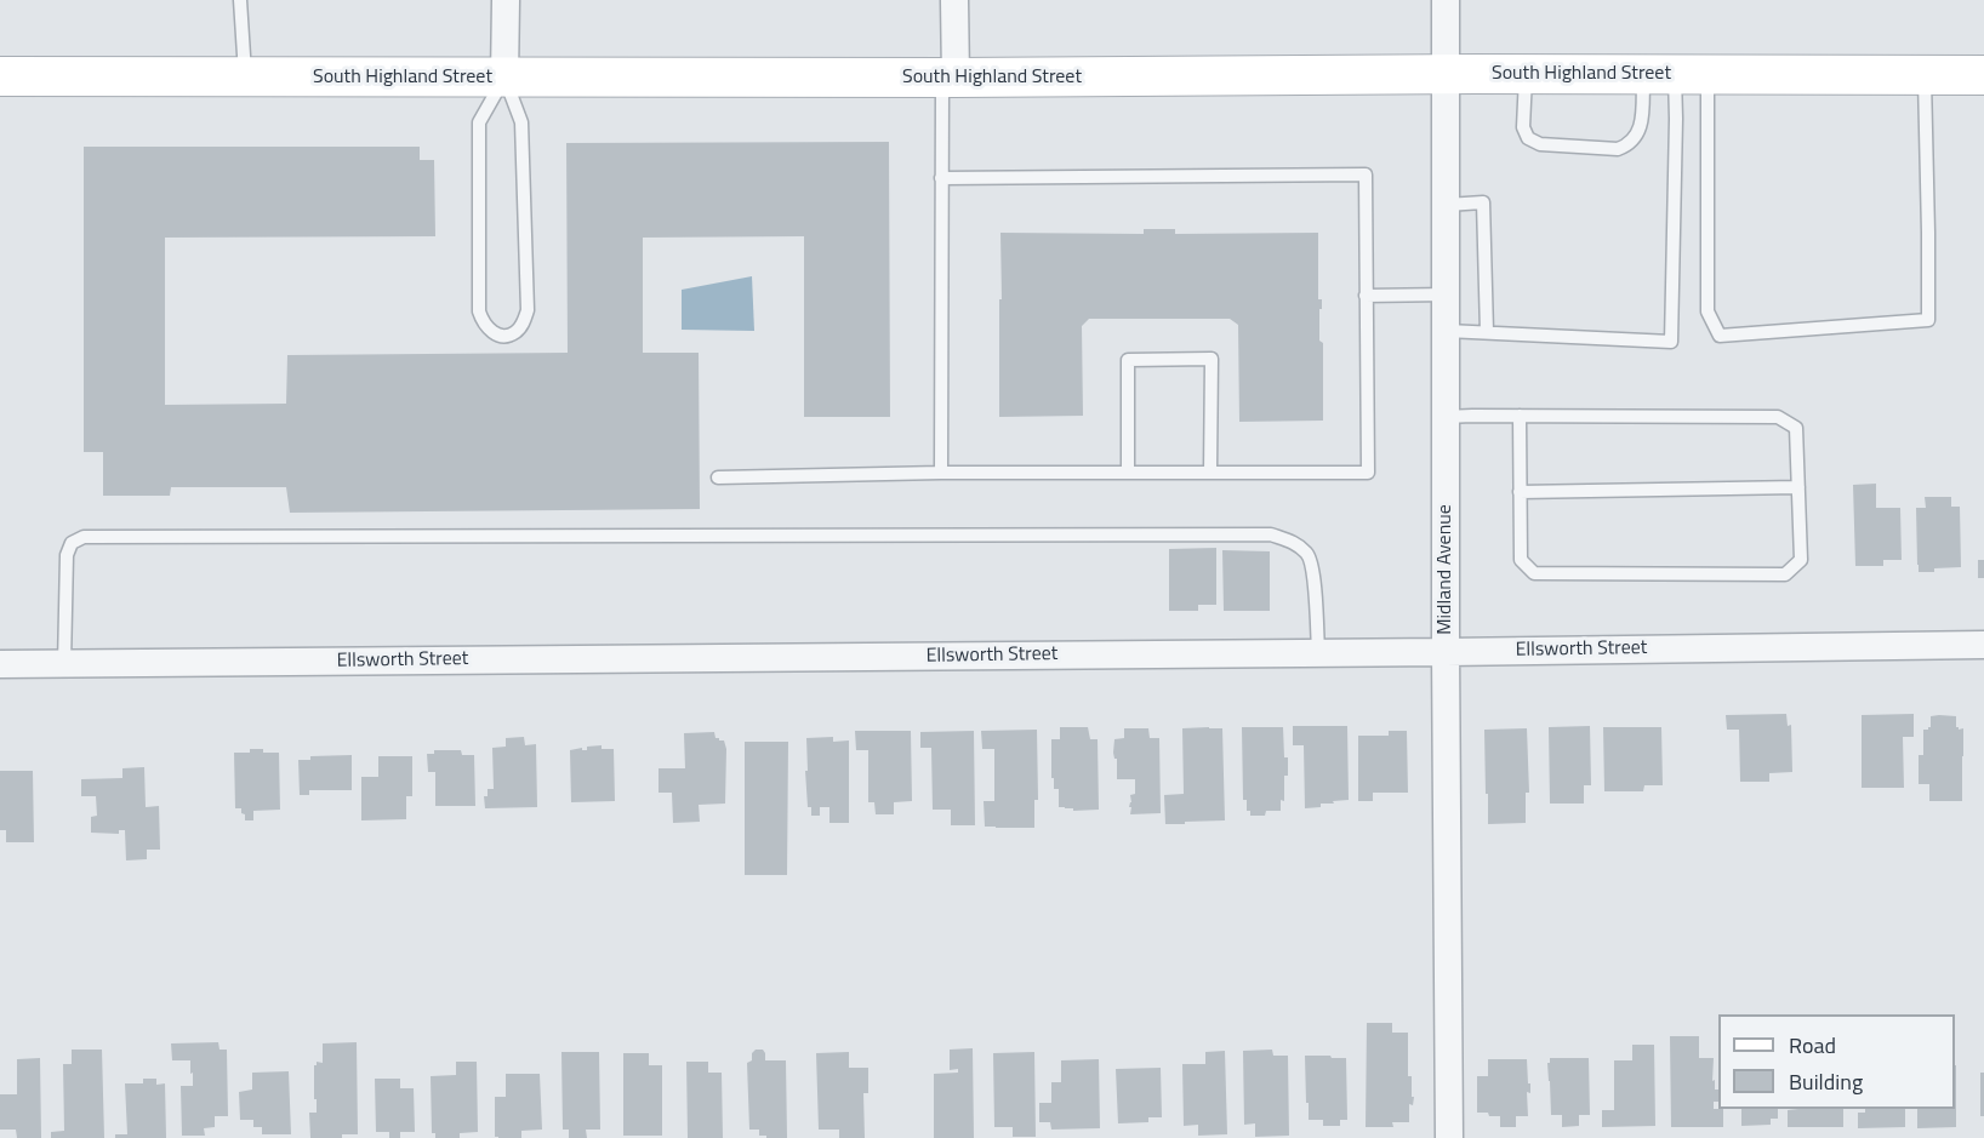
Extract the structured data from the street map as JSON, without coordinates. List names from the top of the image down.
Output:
{
  "streets": {
    "main road": ["South Highland Street"],
    "street": ["Midland Avenue", "Ellsworth Street"]
  },
  "crossings": [
    ["South Highland Street", "Midland Avenue"],
    ["Midland Avenue", "Ellsworth Street"]
  ],
  "legend": ["Road", "Building"]
}
